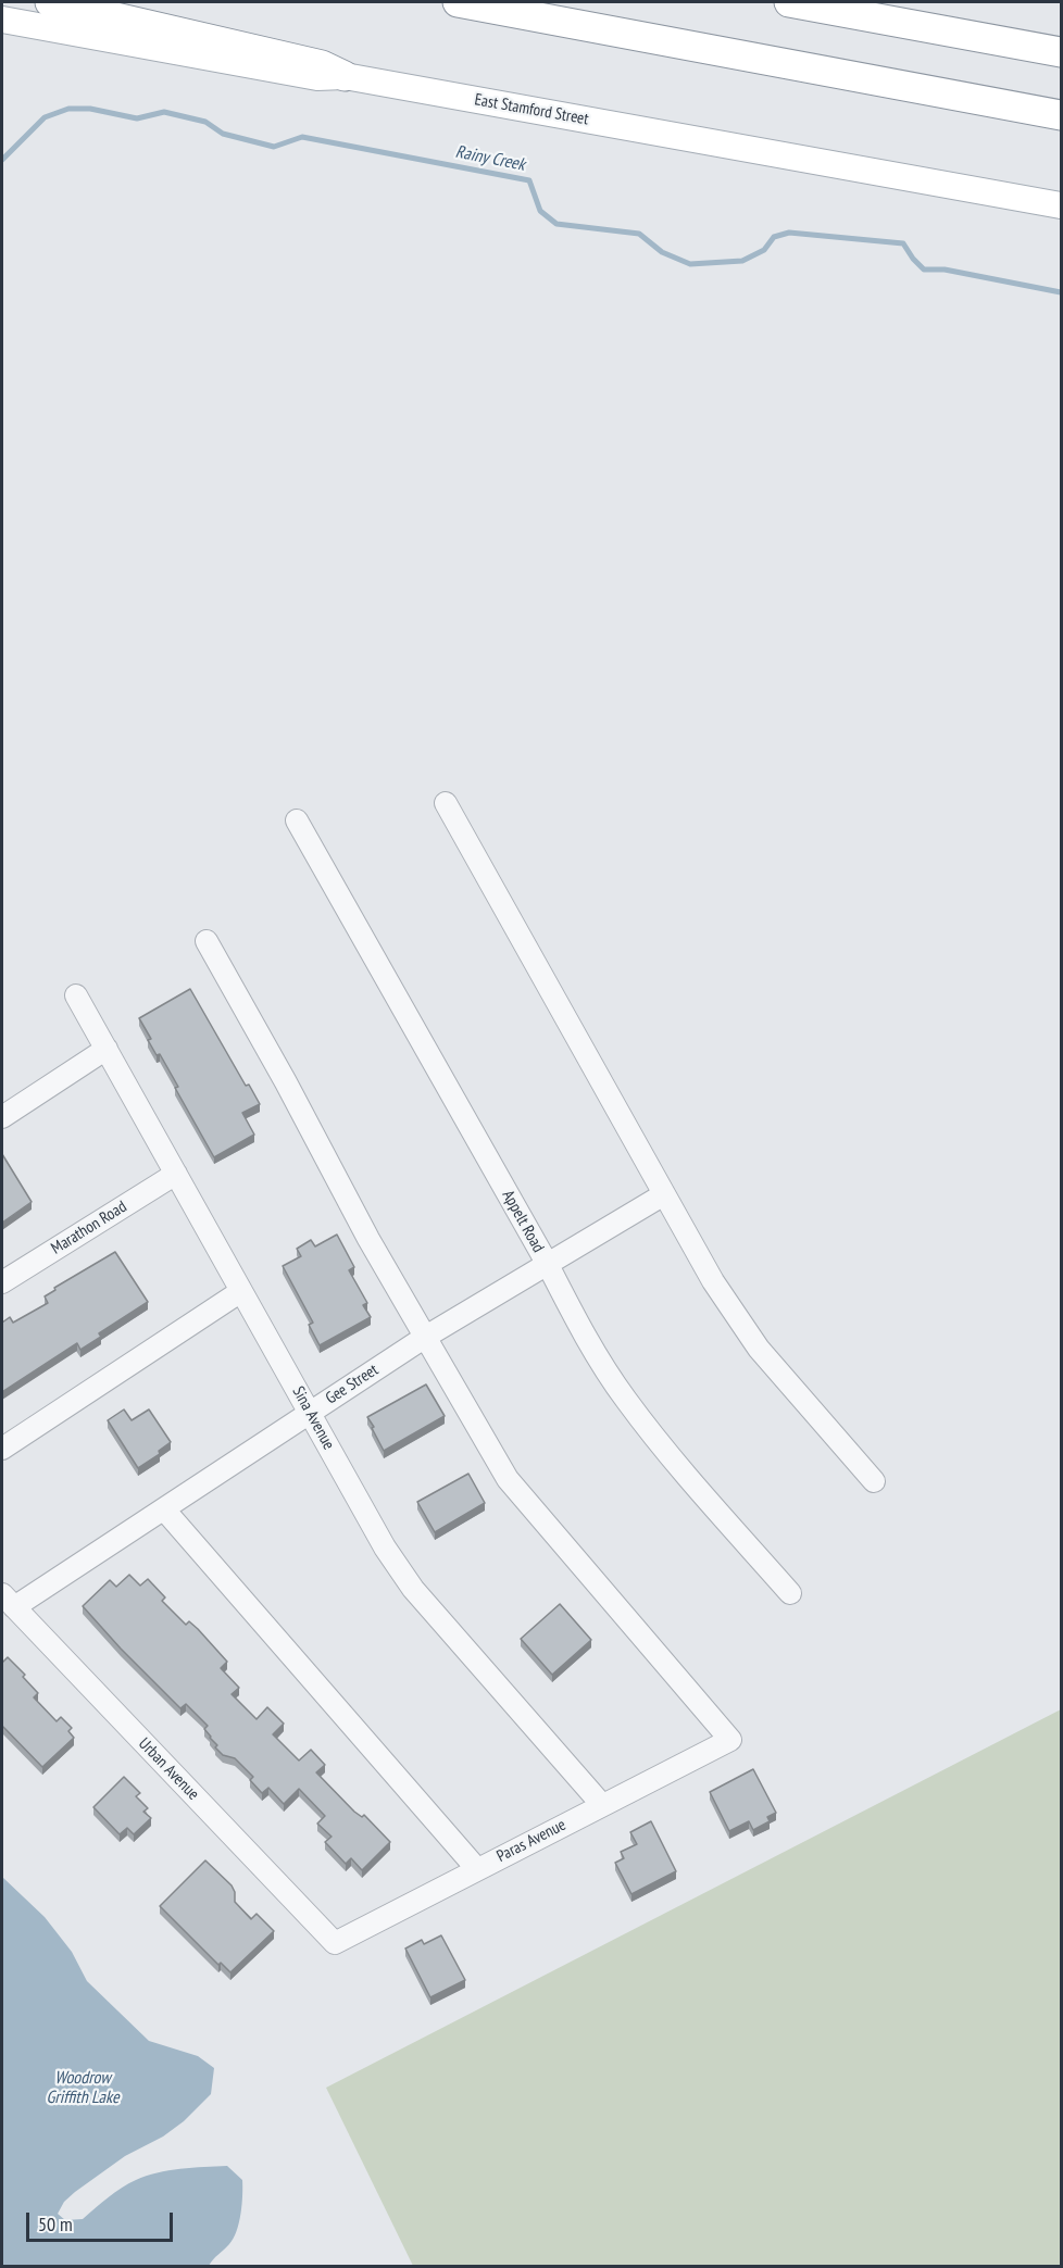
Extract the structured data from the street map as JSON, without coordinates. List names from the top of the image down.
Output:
{
  "streets": {
    "main road": ["East Stamford Street"],
    "street": [
      "Appelt Road",
      "Marathon Road",
      "Gee Street",
      "Sina Avenue",
      "Urban Avenue",
      "Paras Avenue"
    ]
  },
  "crossings": [
    ["Appelt Road", "Gee Street"],
    ["Marathon Road", "Sina Avenue"],
    ["Gee Street", "Sina Avenue"],
    ["Gee Street", "Urban Avenue"],
    ["Gee Street", "Paras Avenue"],
    ["Sina Avenue", "Paras Avenue"],
    ["Urban Avenue", "Paras Avenue"]
  ],
  "water": ["Rainy Creek", "Woodrow Griffith Lake"],
  "scale_bar": "50 m"
}
